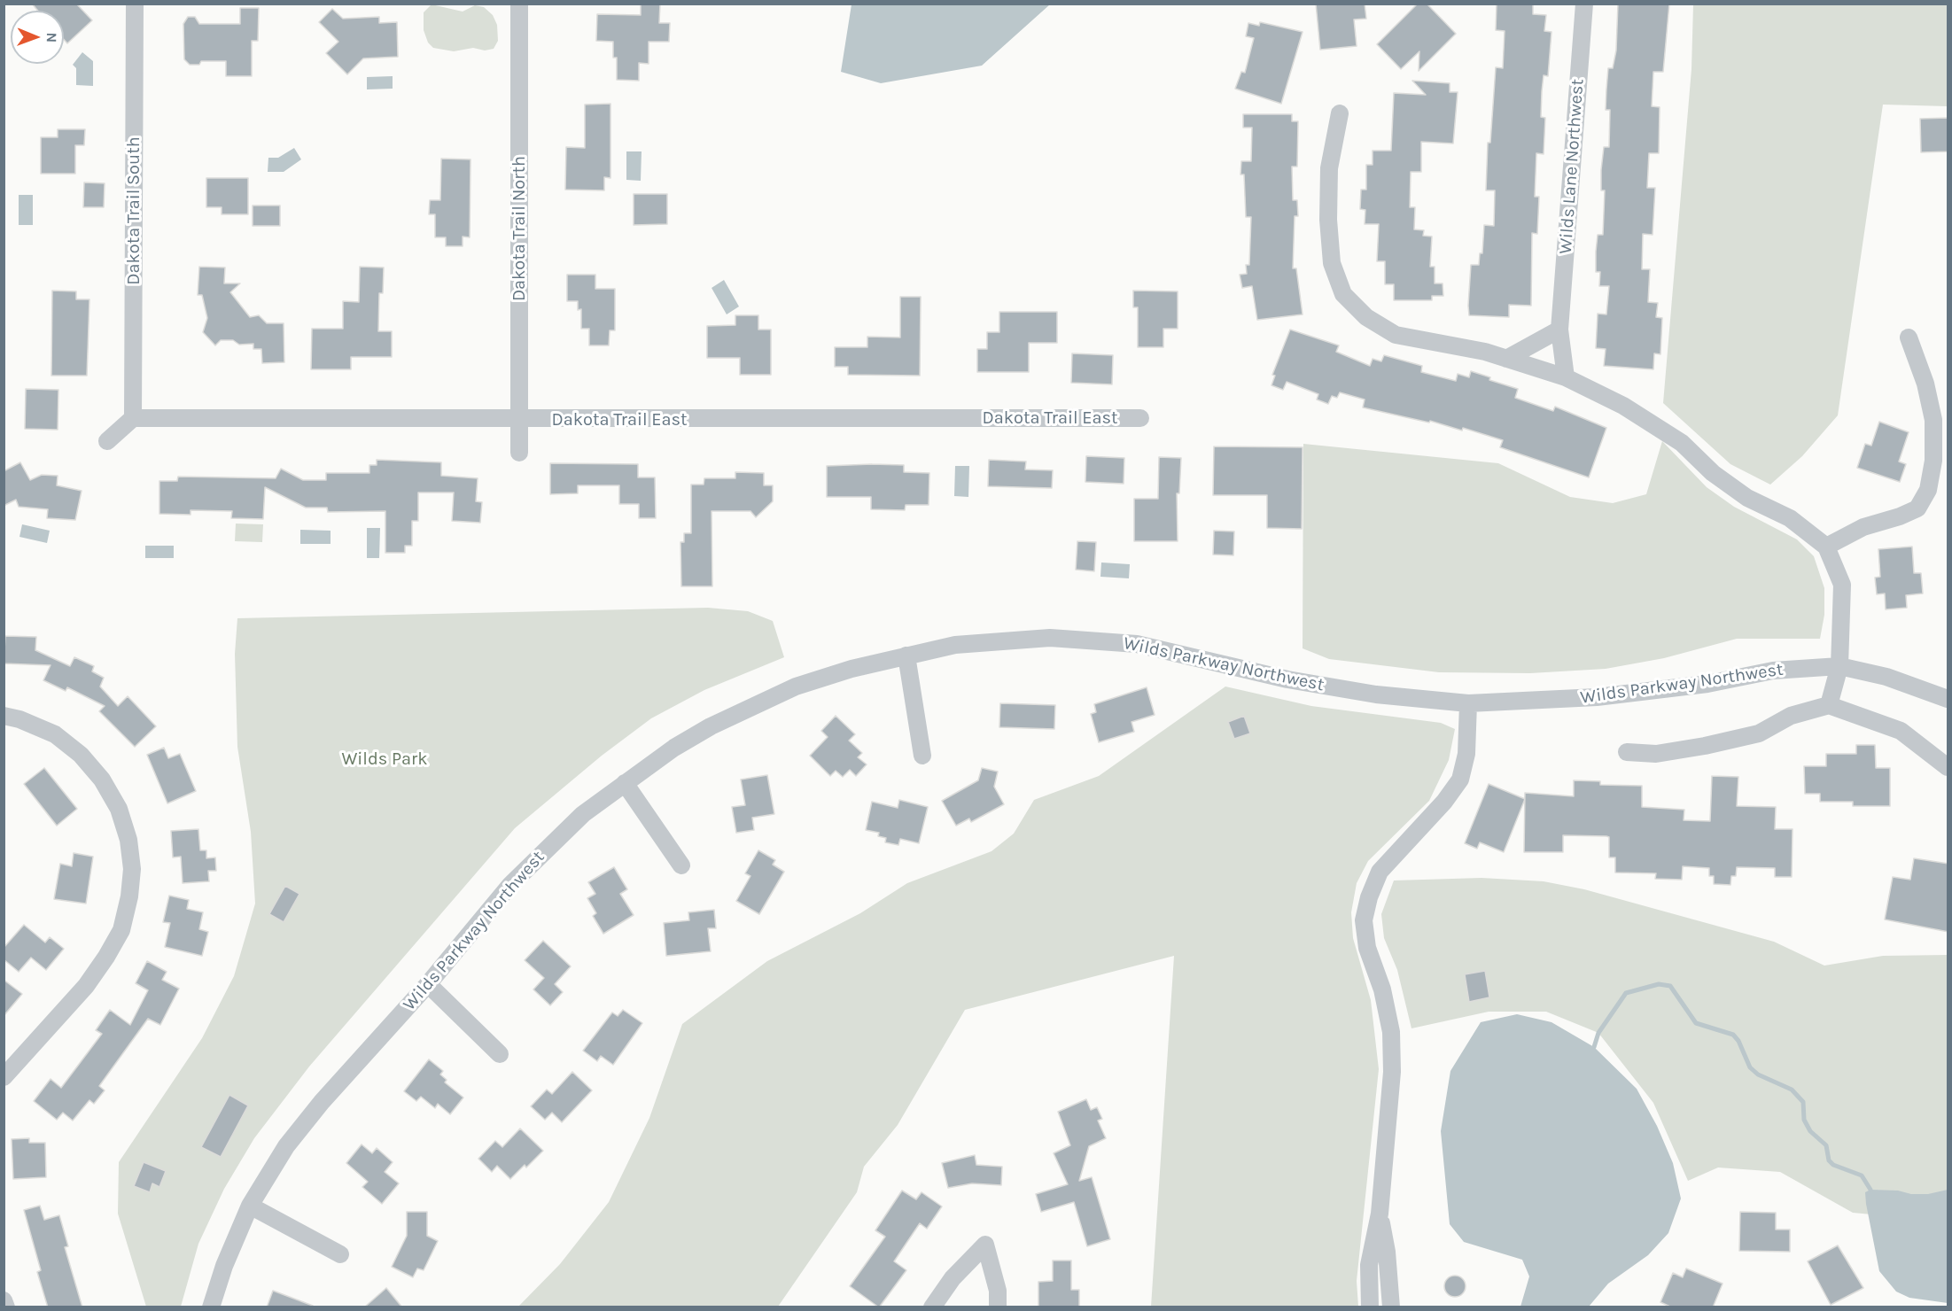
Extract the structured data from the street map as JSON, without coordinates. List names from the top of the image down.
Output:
{
  "streets": {
    "street": [
      "Wilds Lane Northwest",
      "Dakota Trail South",
      "Dakota Trail North",
      "Dakota Trail East",
      "Wilds Parkway Northwest"
    ]
  },
  "crossings": [
    ["Dakota Trail South", "Dakota Trail East"],
    ["Dakota Trail North", "Dakota Trail East"]
  ],
  "parks": ["Wilds Park"],
  "north": "right"
}
